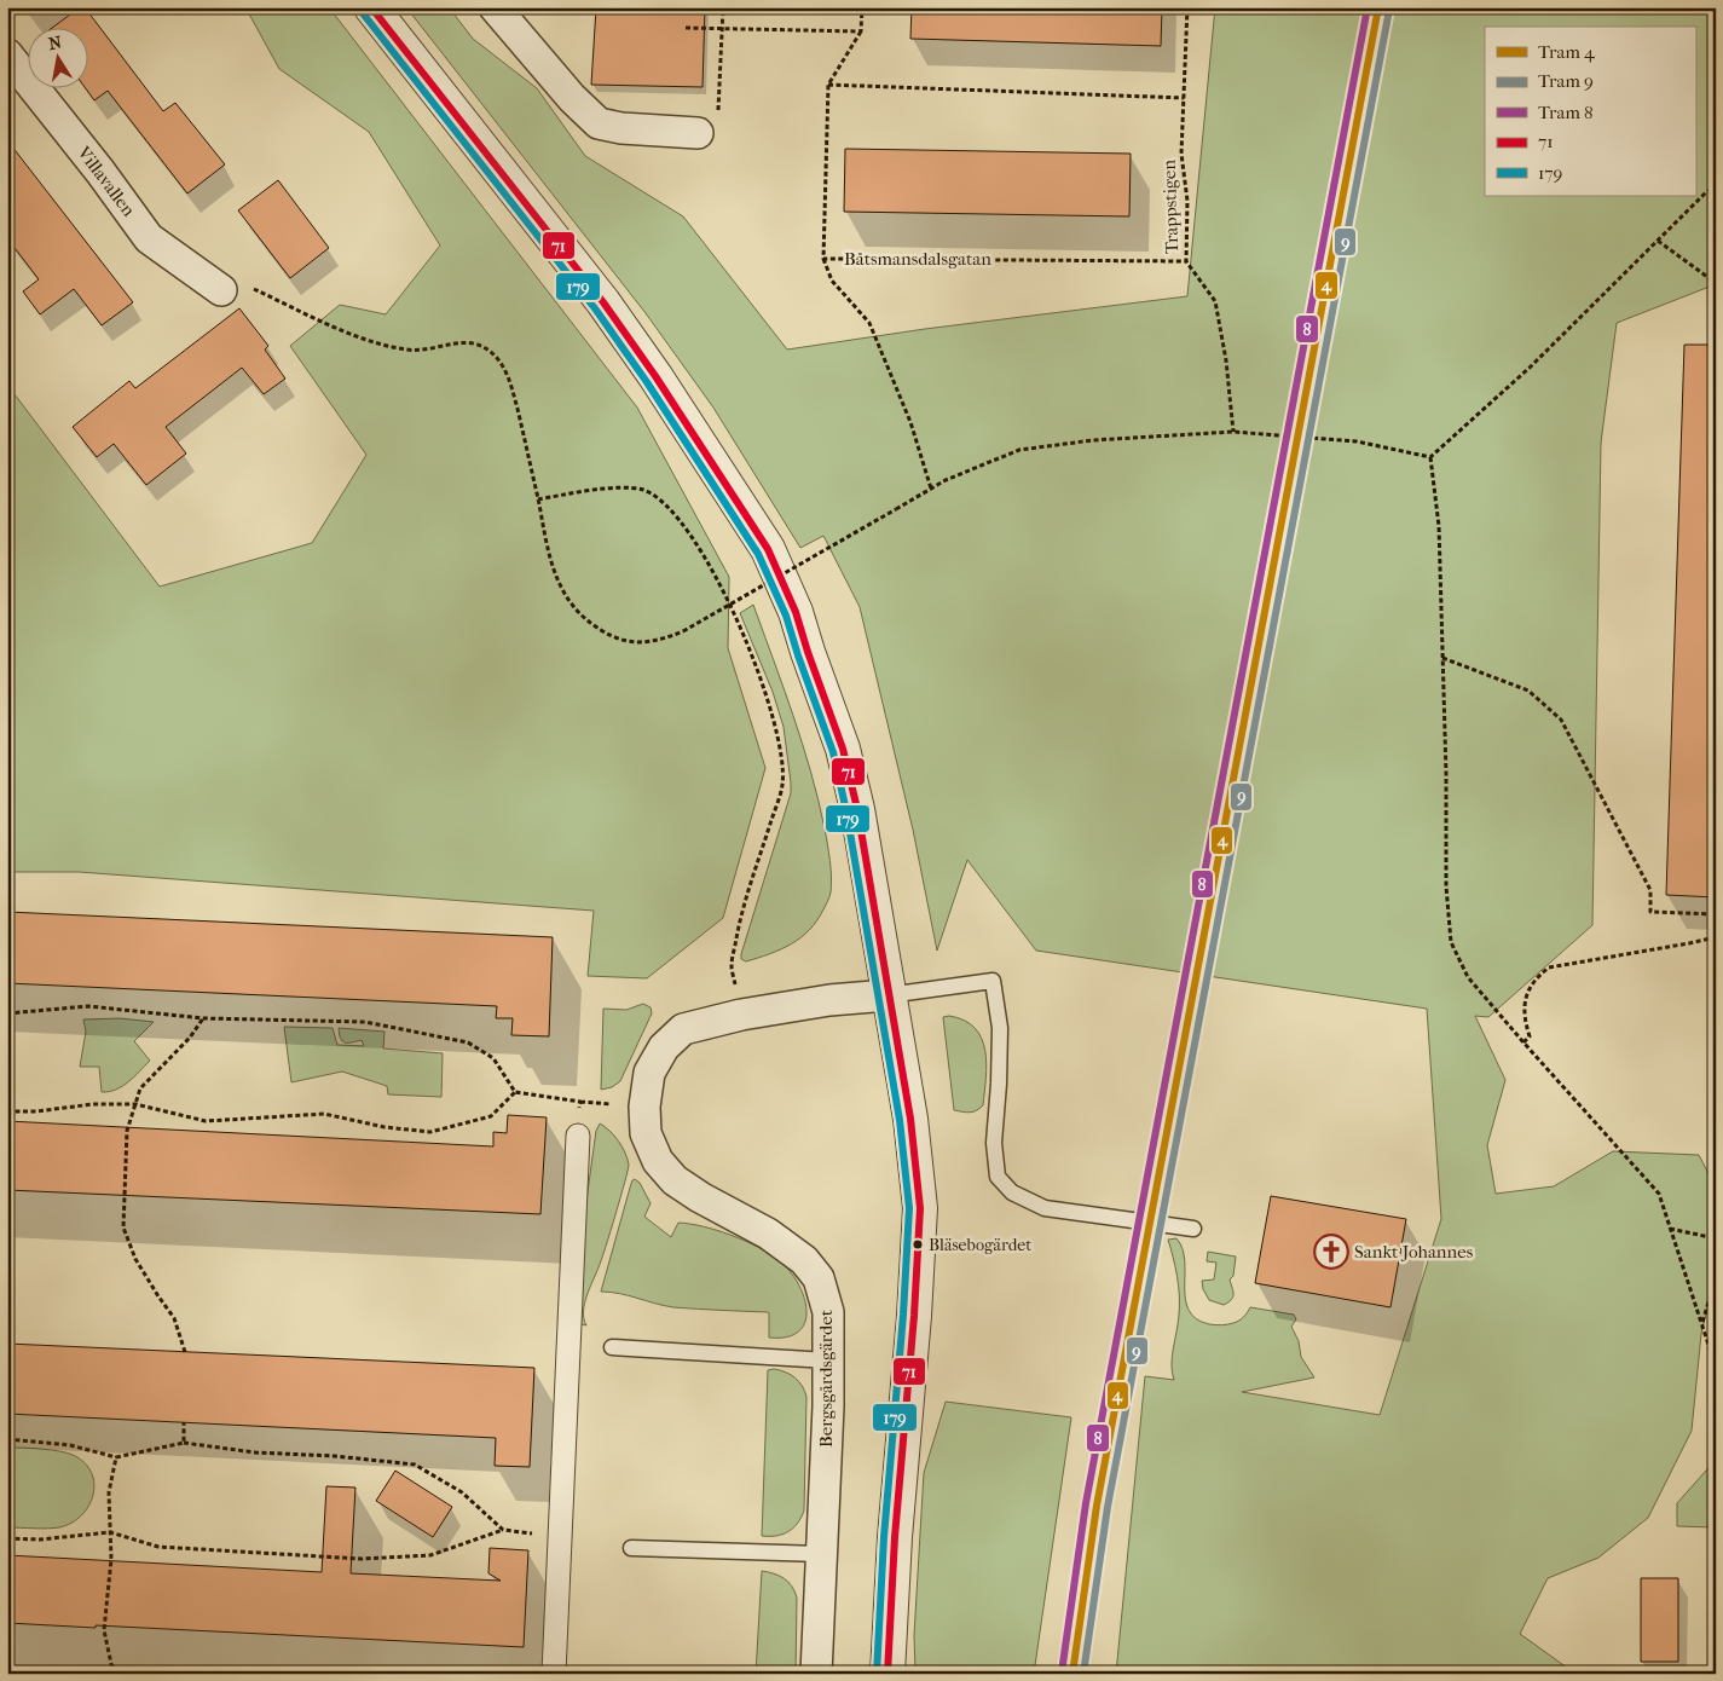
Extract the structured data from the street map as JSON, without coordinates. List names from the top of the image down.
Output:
{
  "streets": {
    "street": ["Villavallen", "Bergsgårdsgärdet"],
    "path": ["Trappstigen", "Båtsmansdalsgatan"]
  },
  "crossings": [
    ["Trappstigen", "Båtsmansdalsgatan"]
  ],
  "places": {
    "other": ["Bläsebogärdet"],
    "church": ["Sankt Johannes"]
  },
  "lines": [
    "tram line 4",
    "tram line 8",
    "transit line 71",
    "tram line 9",
    "transit line 179"
  ],
  "legend": [
    "Tram 4",
    "Tram 9",
    "Tram 8",
    "71",
    "179"
  ],
  "north": "top"
}
